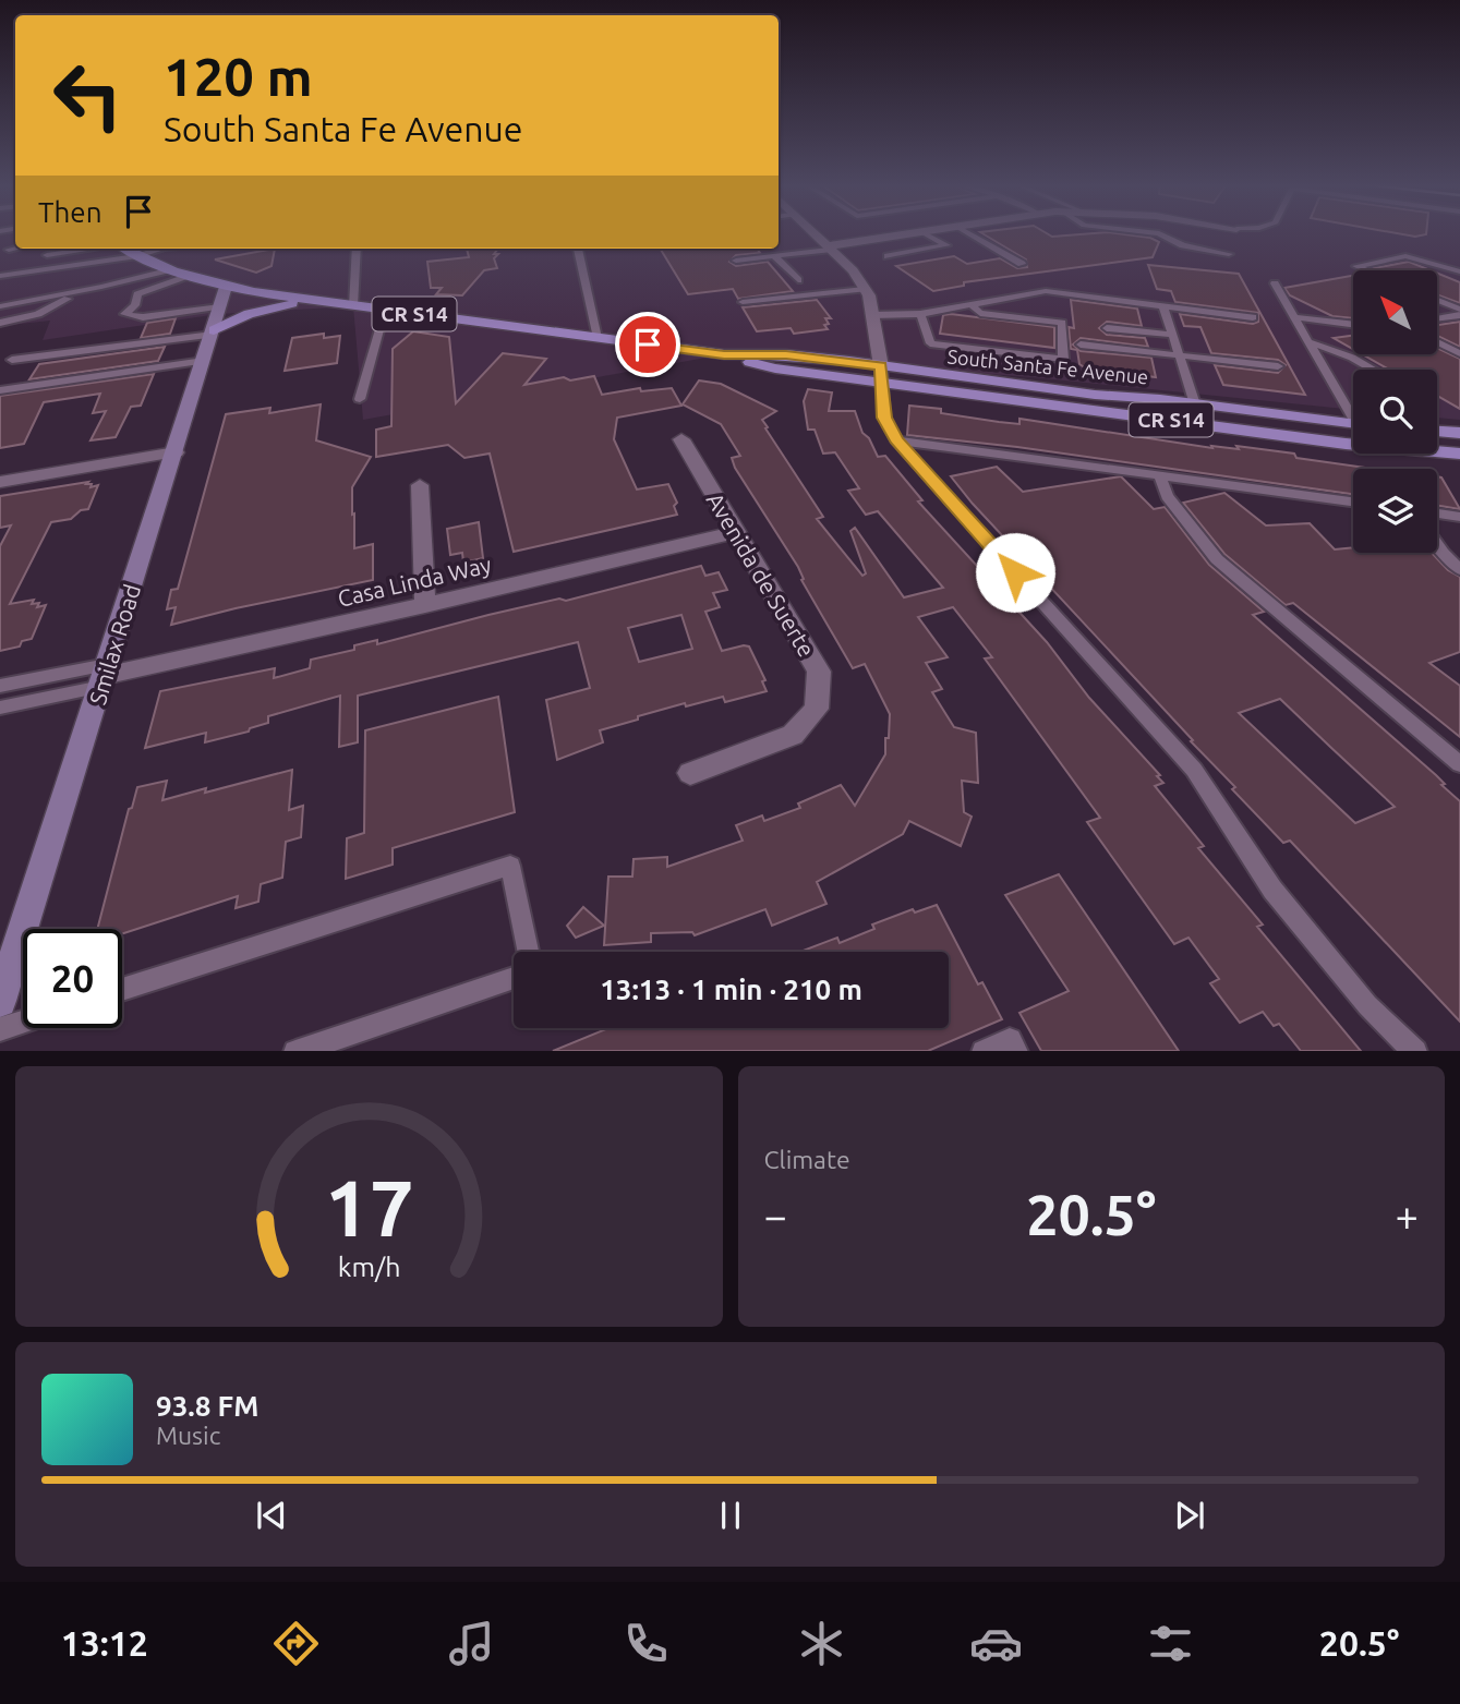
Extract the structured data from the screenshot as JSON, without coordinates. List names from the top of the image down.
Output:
{
  "streets": {
    "main road": ["CR S14", "South Santa Fe Avenue"],
    "street": ["Avenida de Suerte", "Casa Linda Way", "Smilax Road"]
  },
  "crossings": [
    ["South Santa Fe Avenue", "Smilax Road"],
    ["Avenida de Suerte", "Casa Linda Way"],
    ["Casa Linda Way", "Smilax Road"]
  ],
  "north": "top left",
  "page": {
    "turn": ["120 m", "South Santa Fe Avenue"],
    "then": "Then",
    "limit": "20",
    "trip": "13:13 · 1 min · 210 m",
    "tile": "Climate",
    "heat": ["−", "20.5°", "+"],
    "song": ["93.8 FM", "Music"],
    "tabs": ["13:12", "20.5°"],
    "gauge": ["17", "km/h"]
  }
}
